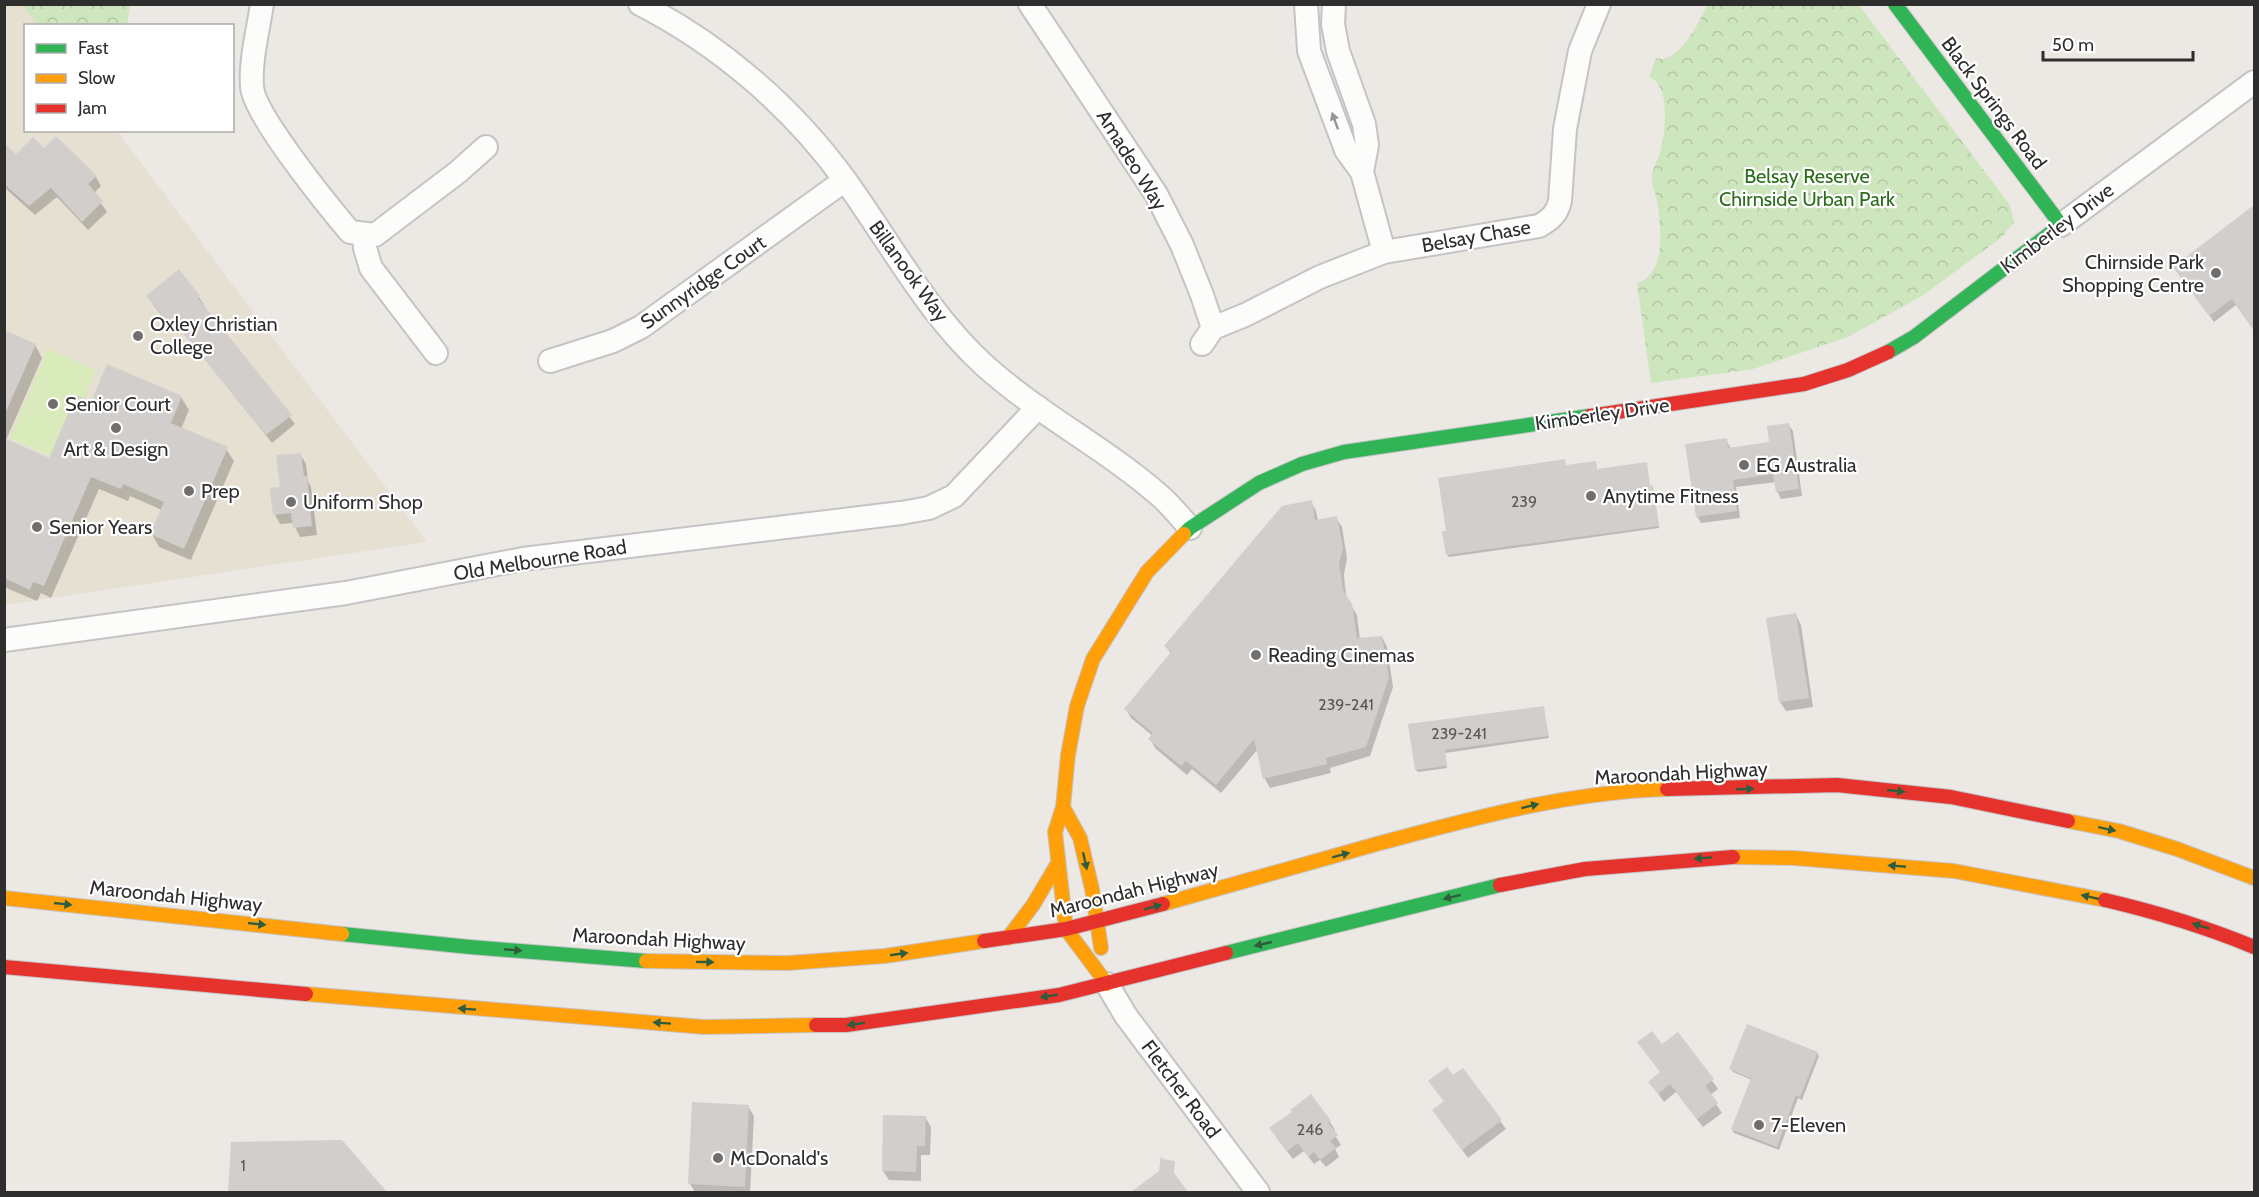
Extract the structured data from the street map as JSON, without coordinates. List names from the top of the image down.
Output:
{
  "streets": {
    "main road": ["Black Springs Road", "Kimberley Drive", "Maroondah Highway"],
    "street": [
      "Amadeo Way",
      "Belsay Chase",
      "Billanook Way",
      "Sunnyridge Court",
      "Old Melbourne Road",
      "Fletcher Road"
    ]
  },
  "crossings": [
    ["Black Springs Road", "Kimberley Drive"],
    ["Amadeo Way", "Belsay Chase"],
    ["Kimberley Drive", "Billanook Way"],
    ["Kimberley Drive", "Maroondah Highway"],
    ["Kimberley Drive", "Fletcher Road"],
    ["Billanook Way", "Sunnyridge Court"],
    ["Billanook Way", "Old Melbourne Road"]
  ],
  "parks": ["Belsay Reserve Chirnside Urban Park"],
  "places": [
    "Chirnside Park Shopping Centre",
    "Oxley Christian College",
    "Senior Court",
    "Art & Design",
    "EG Australia",
    "Prep",
    "Anytime Fitness",
    "Uniform Shop",
    "Senior Years",
    "Reading Cinemas",
    "7-Eleven",
    "McDonald's"
  ],
  "house_numbers": [
    "239",
    "239-241",
    "239-241",
    "246",
    "1"
  ],
  "legend": ["Fast", "Slow", "Jam"],
  "scale_bar": "50 m"
}
